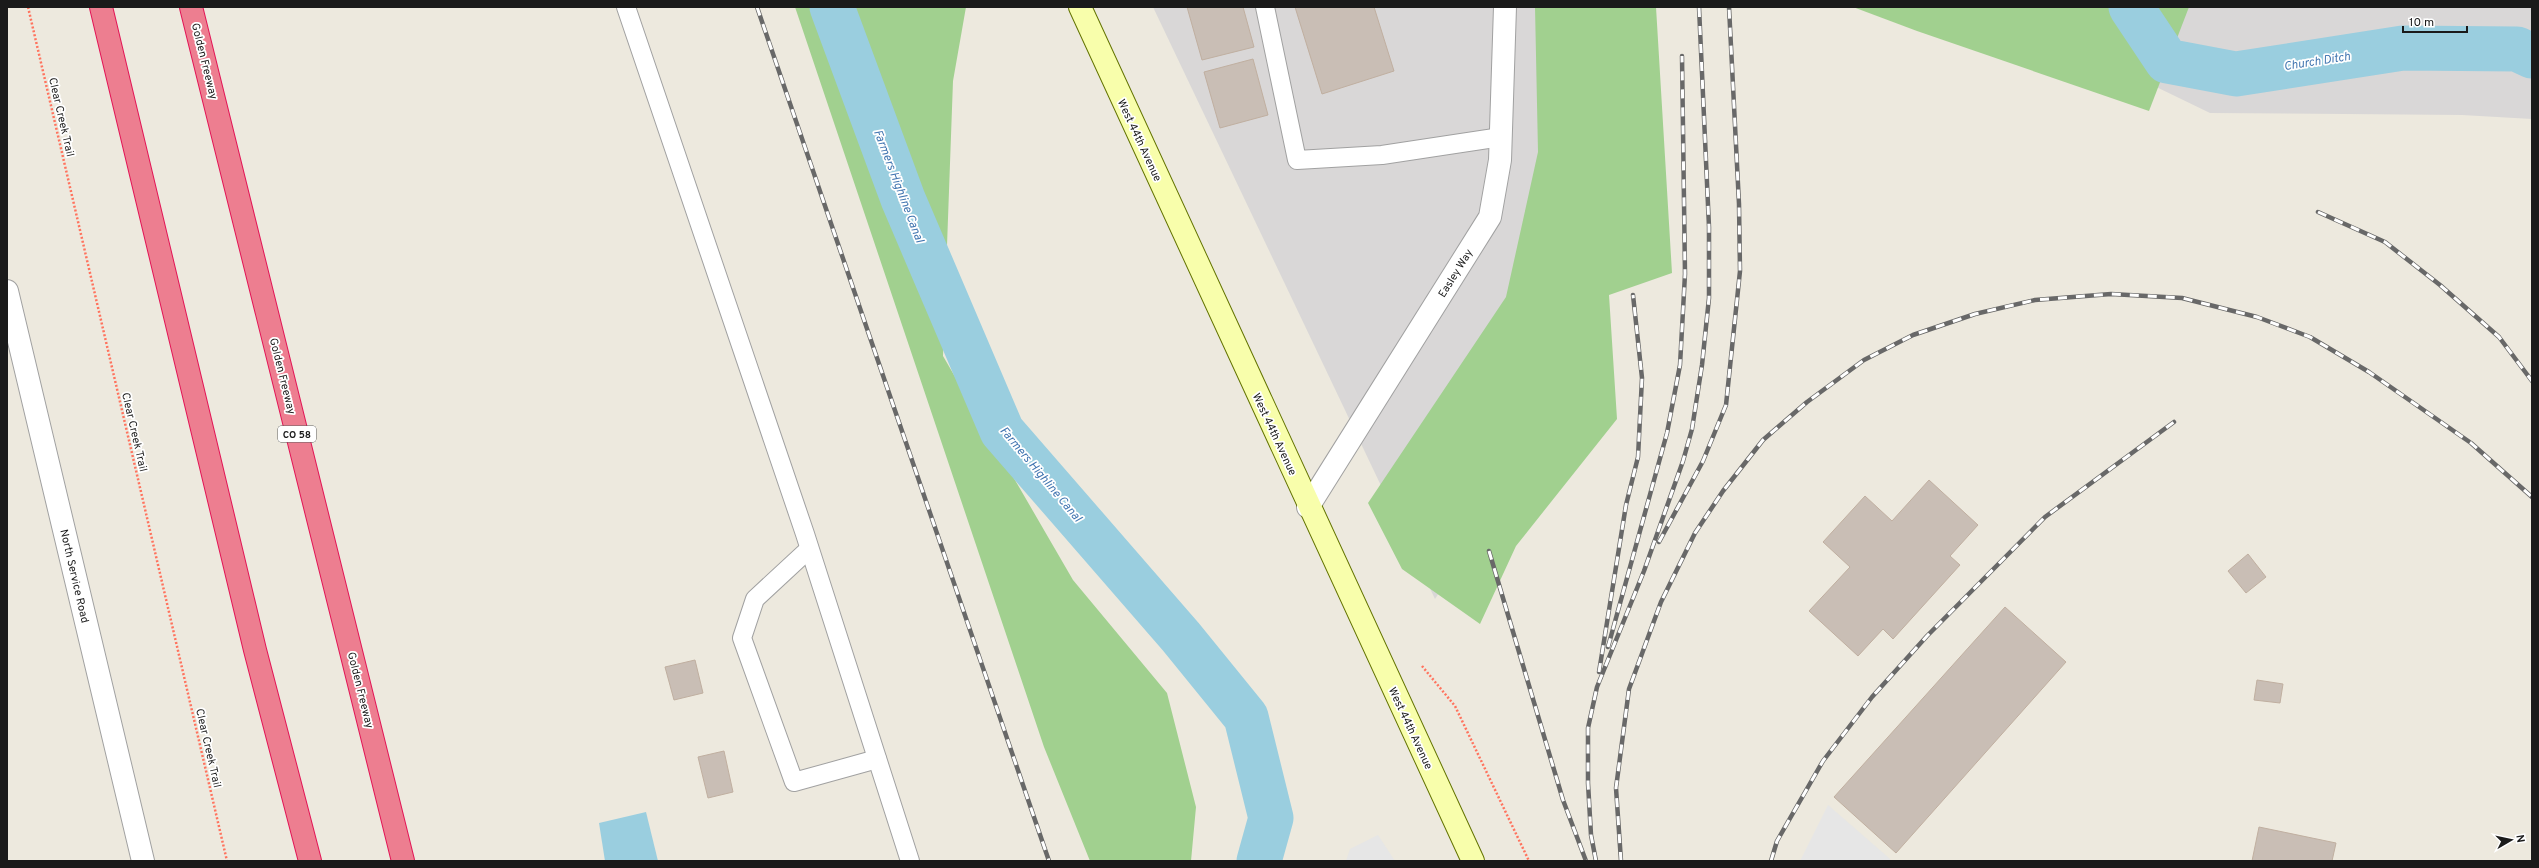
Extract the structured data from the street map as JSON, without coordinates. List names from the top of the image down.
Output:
{
  "streets": {
    "highway": ["Golden Freeway", "CO 58"],
    "street": ["West 44th Avenue", "Easley Way", "North Service Road"],
    "path": ["Clear Creek Trail"]
  },
  "crossings": [
    ["West 44th Avenue", "Easley Way"]
  ],
  "water": ["Church Ditch", "Farmers Highline Canal"],
  "scale_bar": "10 m",
  "north": "right"
}
